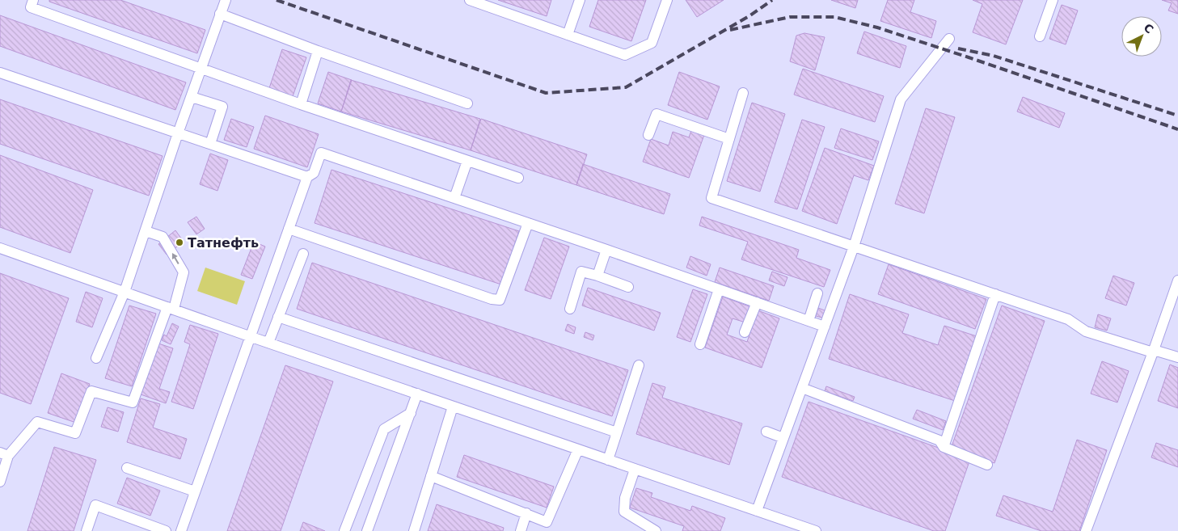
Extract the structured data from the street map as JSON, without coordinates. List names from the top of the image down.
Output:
{
  "places": ["Татнефть"],
  "north": "top right"
}
